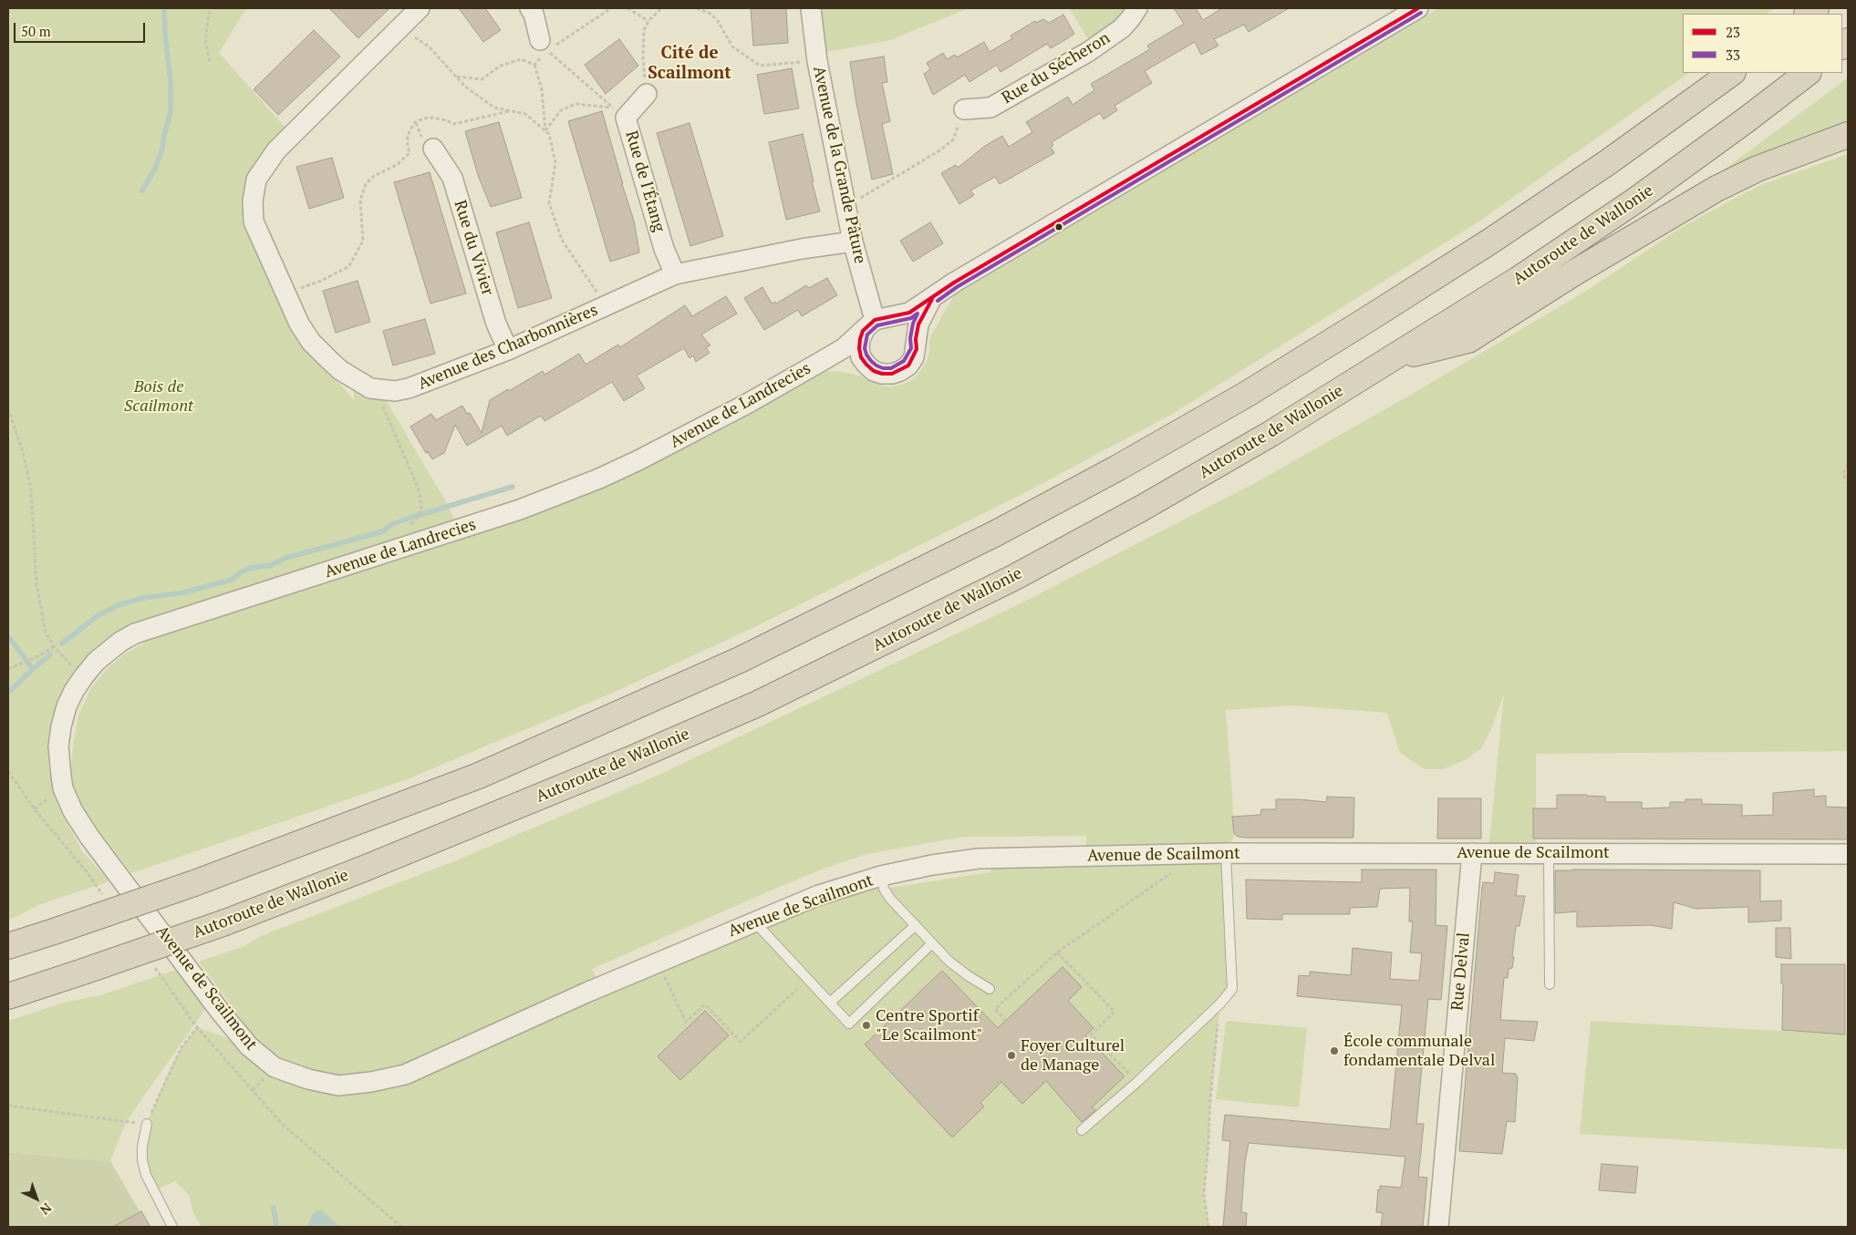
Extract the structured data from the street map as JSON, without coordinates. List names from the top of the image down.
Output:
{
  "streets": {
    "highway": ["Autoroute de Wallonie"],
    "street": [
      "Rue du Sécheron",
      "Avenue de la Grande Pâture",
      "Rue de l'Étang",
      "Rue du Vivier",
      "Avenue des Charbonnières",
      "Avenue de Landrecies",
      "Avenue de Scailmont",
      "Rue Delval"
    ]
  },
  "crossings": [
    ["Avenue de la Grande Pâture", "Avenue des Charbonnières"],
    ["Avenue de la Grande Pâture", "Avenue de Landrecies"],
    ["Rue de l'Étang", "Avenue des Charbonnières"],
    ["Rue du Vivier", "Avenue des Charbonnières"],
    ["Avenue de Landrecies", "Avenue de Scailmont"],
    ["Avenue de Scailmont", "Rue Delval"]
  ],
  "districts": ["Cité de Scailmont"],
  "parks": ["Bois de Scailmont"],
  "places": ["Centre Sportif \"Le Scailmont\"", "École communale fondamentale Delval", "Foyer Culturel de Manage"],
  "lines": ["transit line 23", "transit line 33"],
  "legend": ["23", "33"],
  "scale_bar": "50 m",
  "north": "bottom right"
}
